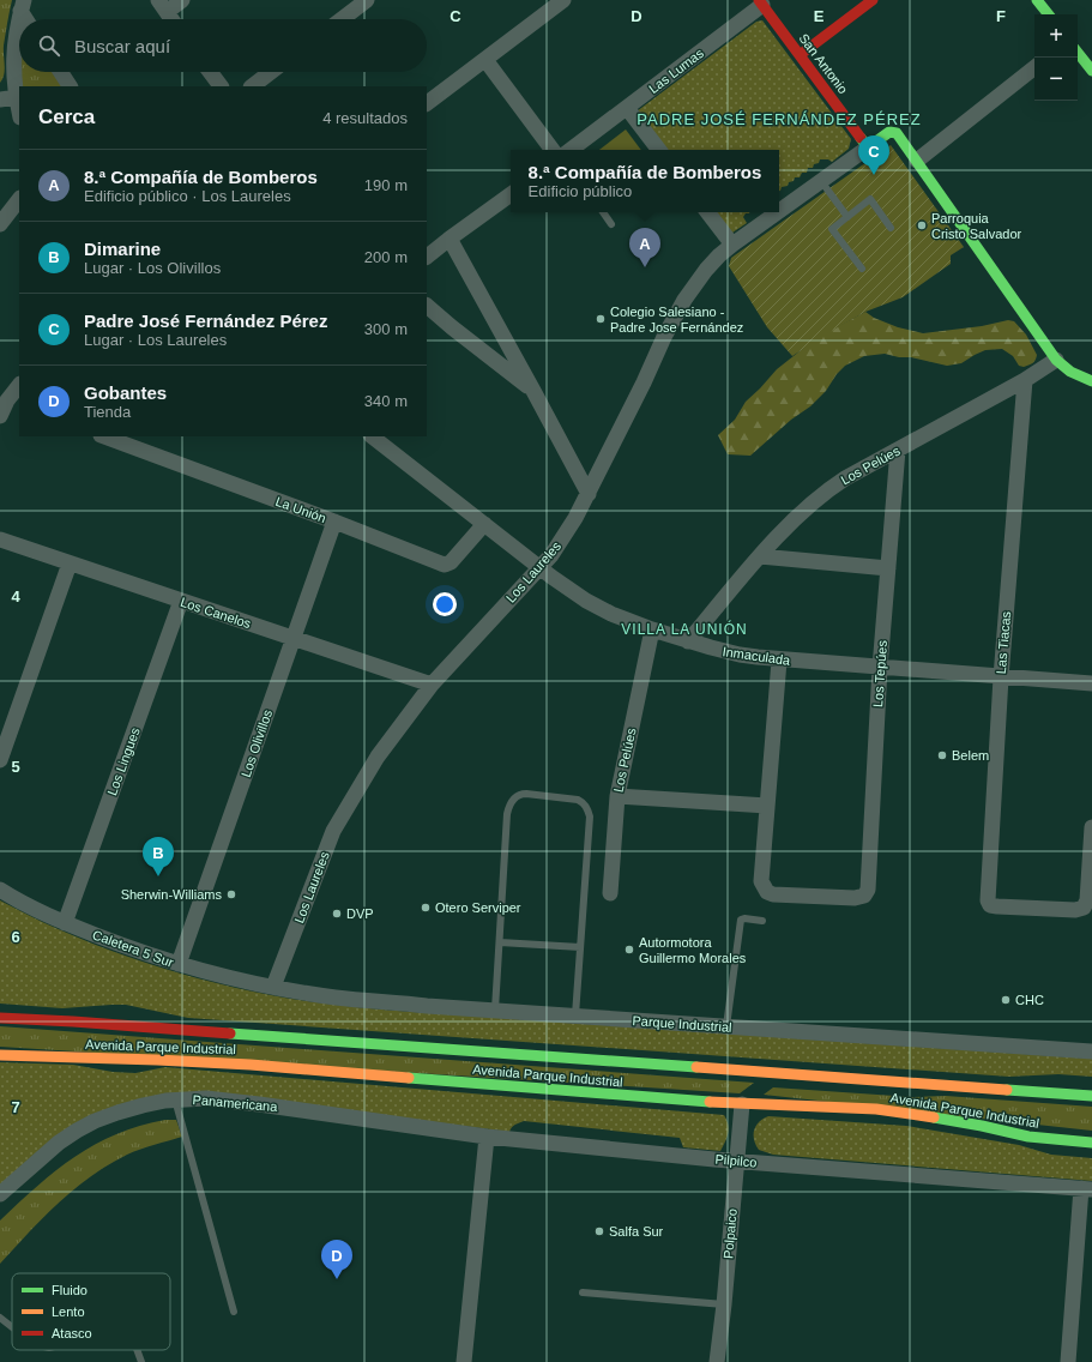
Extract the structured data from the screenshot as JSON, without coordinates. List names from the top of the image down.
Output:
{
  "streets": {
    "main road": ["San Antonio", "Avenida Parque Industrial"],
    "street": [
      "Las Lumas",
      "Los Pelúes",
      "La Unión",
      "Los Laureles",
      "Los Canelos",
      "Las Tiacas",
      "Inmaculada",
      "Los Tepúes",
      "Los Olivillos",
      "Los Lingues",
      "Caletera 5 Sur",
      "Parque Industrial",
      "Panamericana",
      "Pilpilco",
      "Polpaico"
    ]
  },
  "crossings": [
    ["San Antonio", "Las Lumas"],
    ["San Antonio", "Los Laureles"],
    ["Los Pelúes", "Las Tiacas"],
    ["Los Pelúes", "Inmaculada"],
    ["Los Pelúes", "Los Tepúes"],
    ["La Unión", "Inmaculada"],
    ["La Unión", "Los Olivillos"],
    ["Los Laureles", "Los Canelos"],
    ["Los Laureles", "Inmaculada"],
    ["Los Laureles", "Caletera 5 Sur"],
    ["Los Laureles", "Parque Industrial"],
    ["Los Canelos", "Los Olivillos"],
    ["Los Canelos", "Los Lingues"],
    ["Las Tiacas", "Inmaculada"],
    ["Inmaculada", "Los Tepúes"],
    ["Los Olivillos", "Caletera 5 Sur"],
    ["Los Lingues", "Caletera 5 Sur"],
    ["Caletera 5 Sur", "Parque Industrial"],
    ["Avenida Parque Industrial", "Polpaico"],
    ["Panamericana", "Pilpilco"],
    ["Pilpilco", "Polpaico"]
  ],
  "districts": ["PADRE JOSÉ FERNÁNDEZ PÉREZ", "VILLA LA UNIÓN"],
  "places": [
    "Parroquia Cristo Salvador",
    "Colegio Salesiano - Padre Jose Fernández",
    "Belem",
    "Sherwin-Williams",
    "Otero Serviper",
    "DVP",
    "Autormotora Guillermo Morales",
    "CHC",
    "Salfa Sur"
  ],
  "legend": ["Fluido", "Lento", "Atasco"],
  "page": {
    "map_buttons": ["+", "−"],
    "search": "Buscar aquí",
    "heading": ["Cerca", "4 resultados"],
    "pins": [
      "C",
      "A",
      "B",
      "D"
    ],
    "list": [
      {
        "mark": "A",
        "name": "8.ª Compañía de Bomberos",
        "note": "Edificio público · Los Laureles",
        "value": "190 m"
      },
      {
        "mark": "B",
        "name": "Dimarine",
        "note": "Lugar · Los Olivillos",
        "value": "200 m"
      },
      {
        "mark": "C",
        "name": "Padre José Fernández Pérez",
        "note": "Lugar · Los Laureles",
        "value": "300 m"
      },
      {
        "mark": "D",
        "name": "Gobantes",
        "note": "Tienda",
        "value": "340 m"
      }
    ],
    "popup": ["8.ª Compañía de Bomberos", "Edificio público"]
  },
  "grid": {
    "columns": [
      "C",
      "D",
      "E",
      "F"
    ],
    "rows": [
      "4",
      "5",
      "6",
      "7"
    ]
  }
}
